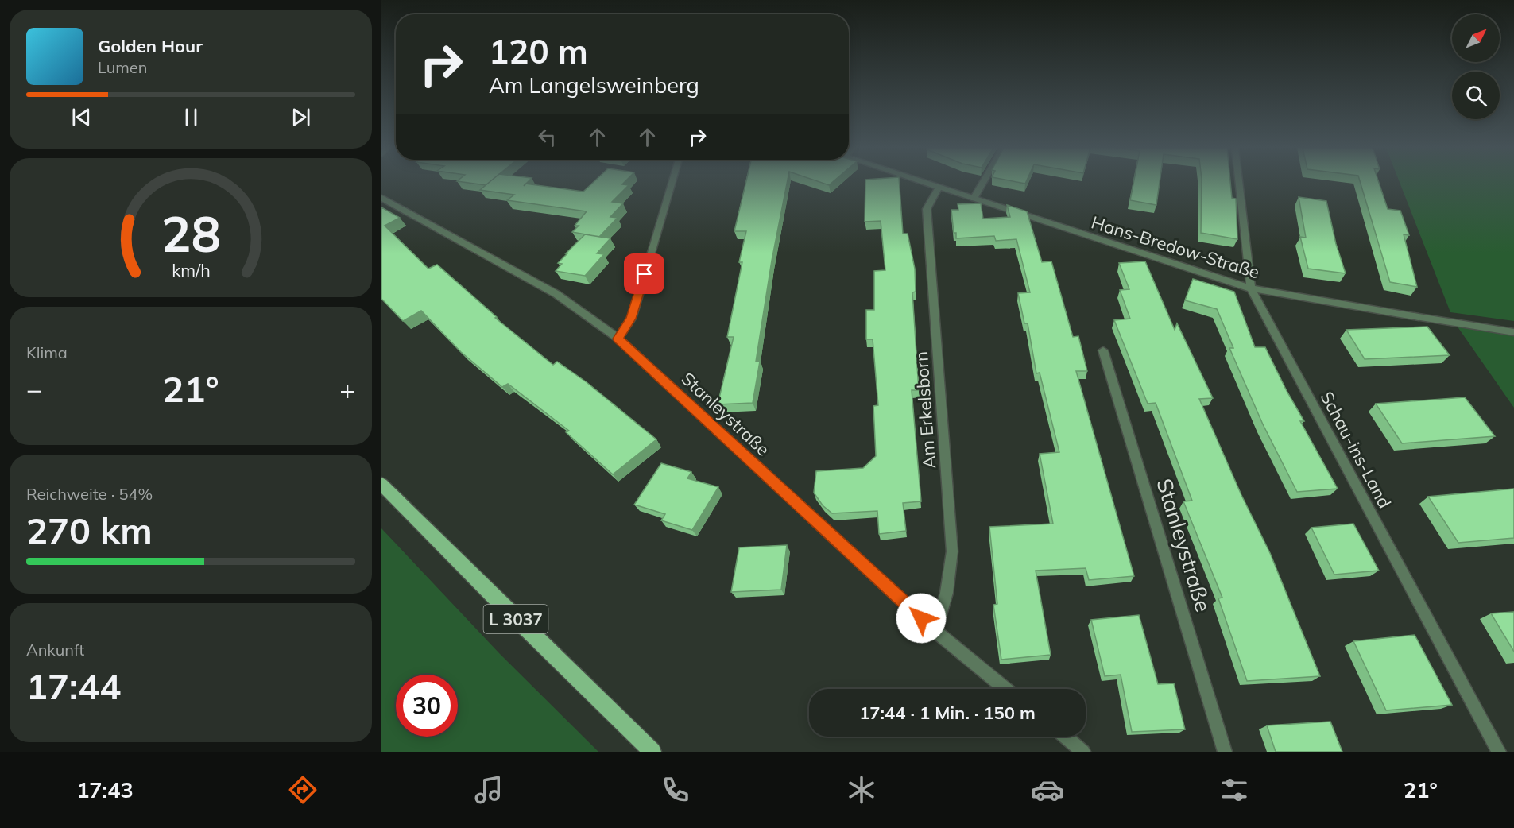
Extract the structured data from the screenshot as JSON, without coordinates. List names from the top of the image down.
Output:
{
  "streets": {
    "main road": ["L 3037"],
    "street": [
      "Hans-Bredow-Straße",
      "Am Erkelsborn",
      "Stanleystraße",
      "Schau-ins-Land"
    ]
  },
  "crossings": [
    ["Hans-Bredow-Straße", "Am Erkelsborn"],
    ["Hans-Bredow-Straße", "Schau-ins-Land"],
    ["Am Erkelsborn", "Stanleystraße"]
  ],
  "north": "top right",
  "page": {
    "turn": ["120 m", "Am Langelsweinberg"],
    "song": ["Golden Hour", "Lumen"],
    "tile": [
      "Klima",
      ["Reichweite · 54%", "270 km"],
      ["Ankunft", "17:44"]
    ],
    "heat": ["−", "21°", "+"],
    "limit": "30",
    "trip": "17:44 · 1 Min. · 150 m",
    "tabs": ["17:43", "21°"],
    "gauge": ["28", "km/h"]
  }
}
